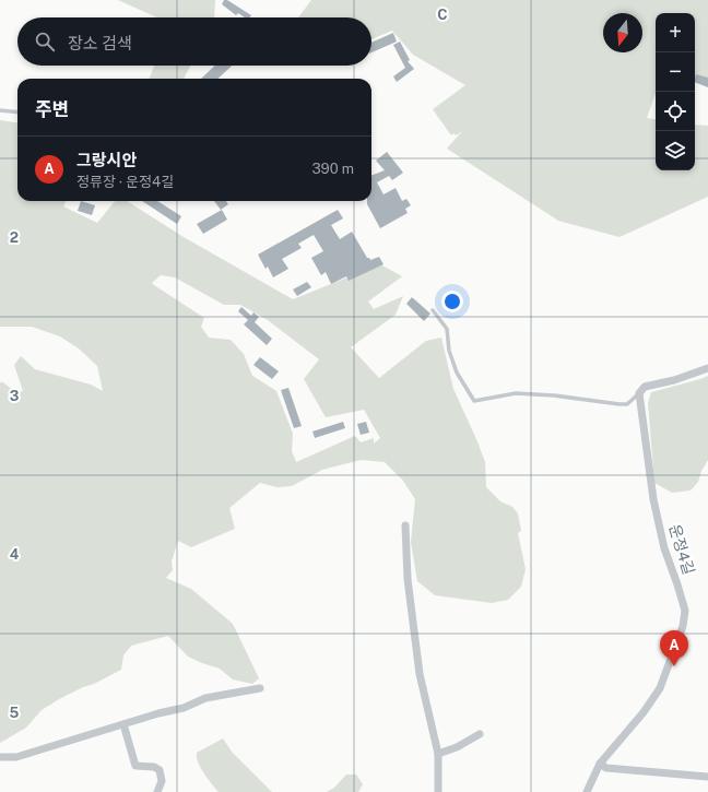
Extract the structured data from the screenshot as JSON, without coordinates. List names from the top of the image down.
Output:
{
  "streets": {
    "street": ["운정4길"]
  },
  "north": "bottom",
  "page": {
    "map_buttons": ["+", "−"],
    "search": "장소 검색",
    "heading": "주변",
    "list": [
      {
        "mark": "A",
        "name": "그랑시안",
        "note": "정류장 · 운정4길",
        "value": "390 m"
      }
    ],
    "pins": "A"
  },
  "grid": {
    "columns": ["C"],
    "rows": [
      "2",
      "3",
      "4",
      "5"
    ]
  }
}
